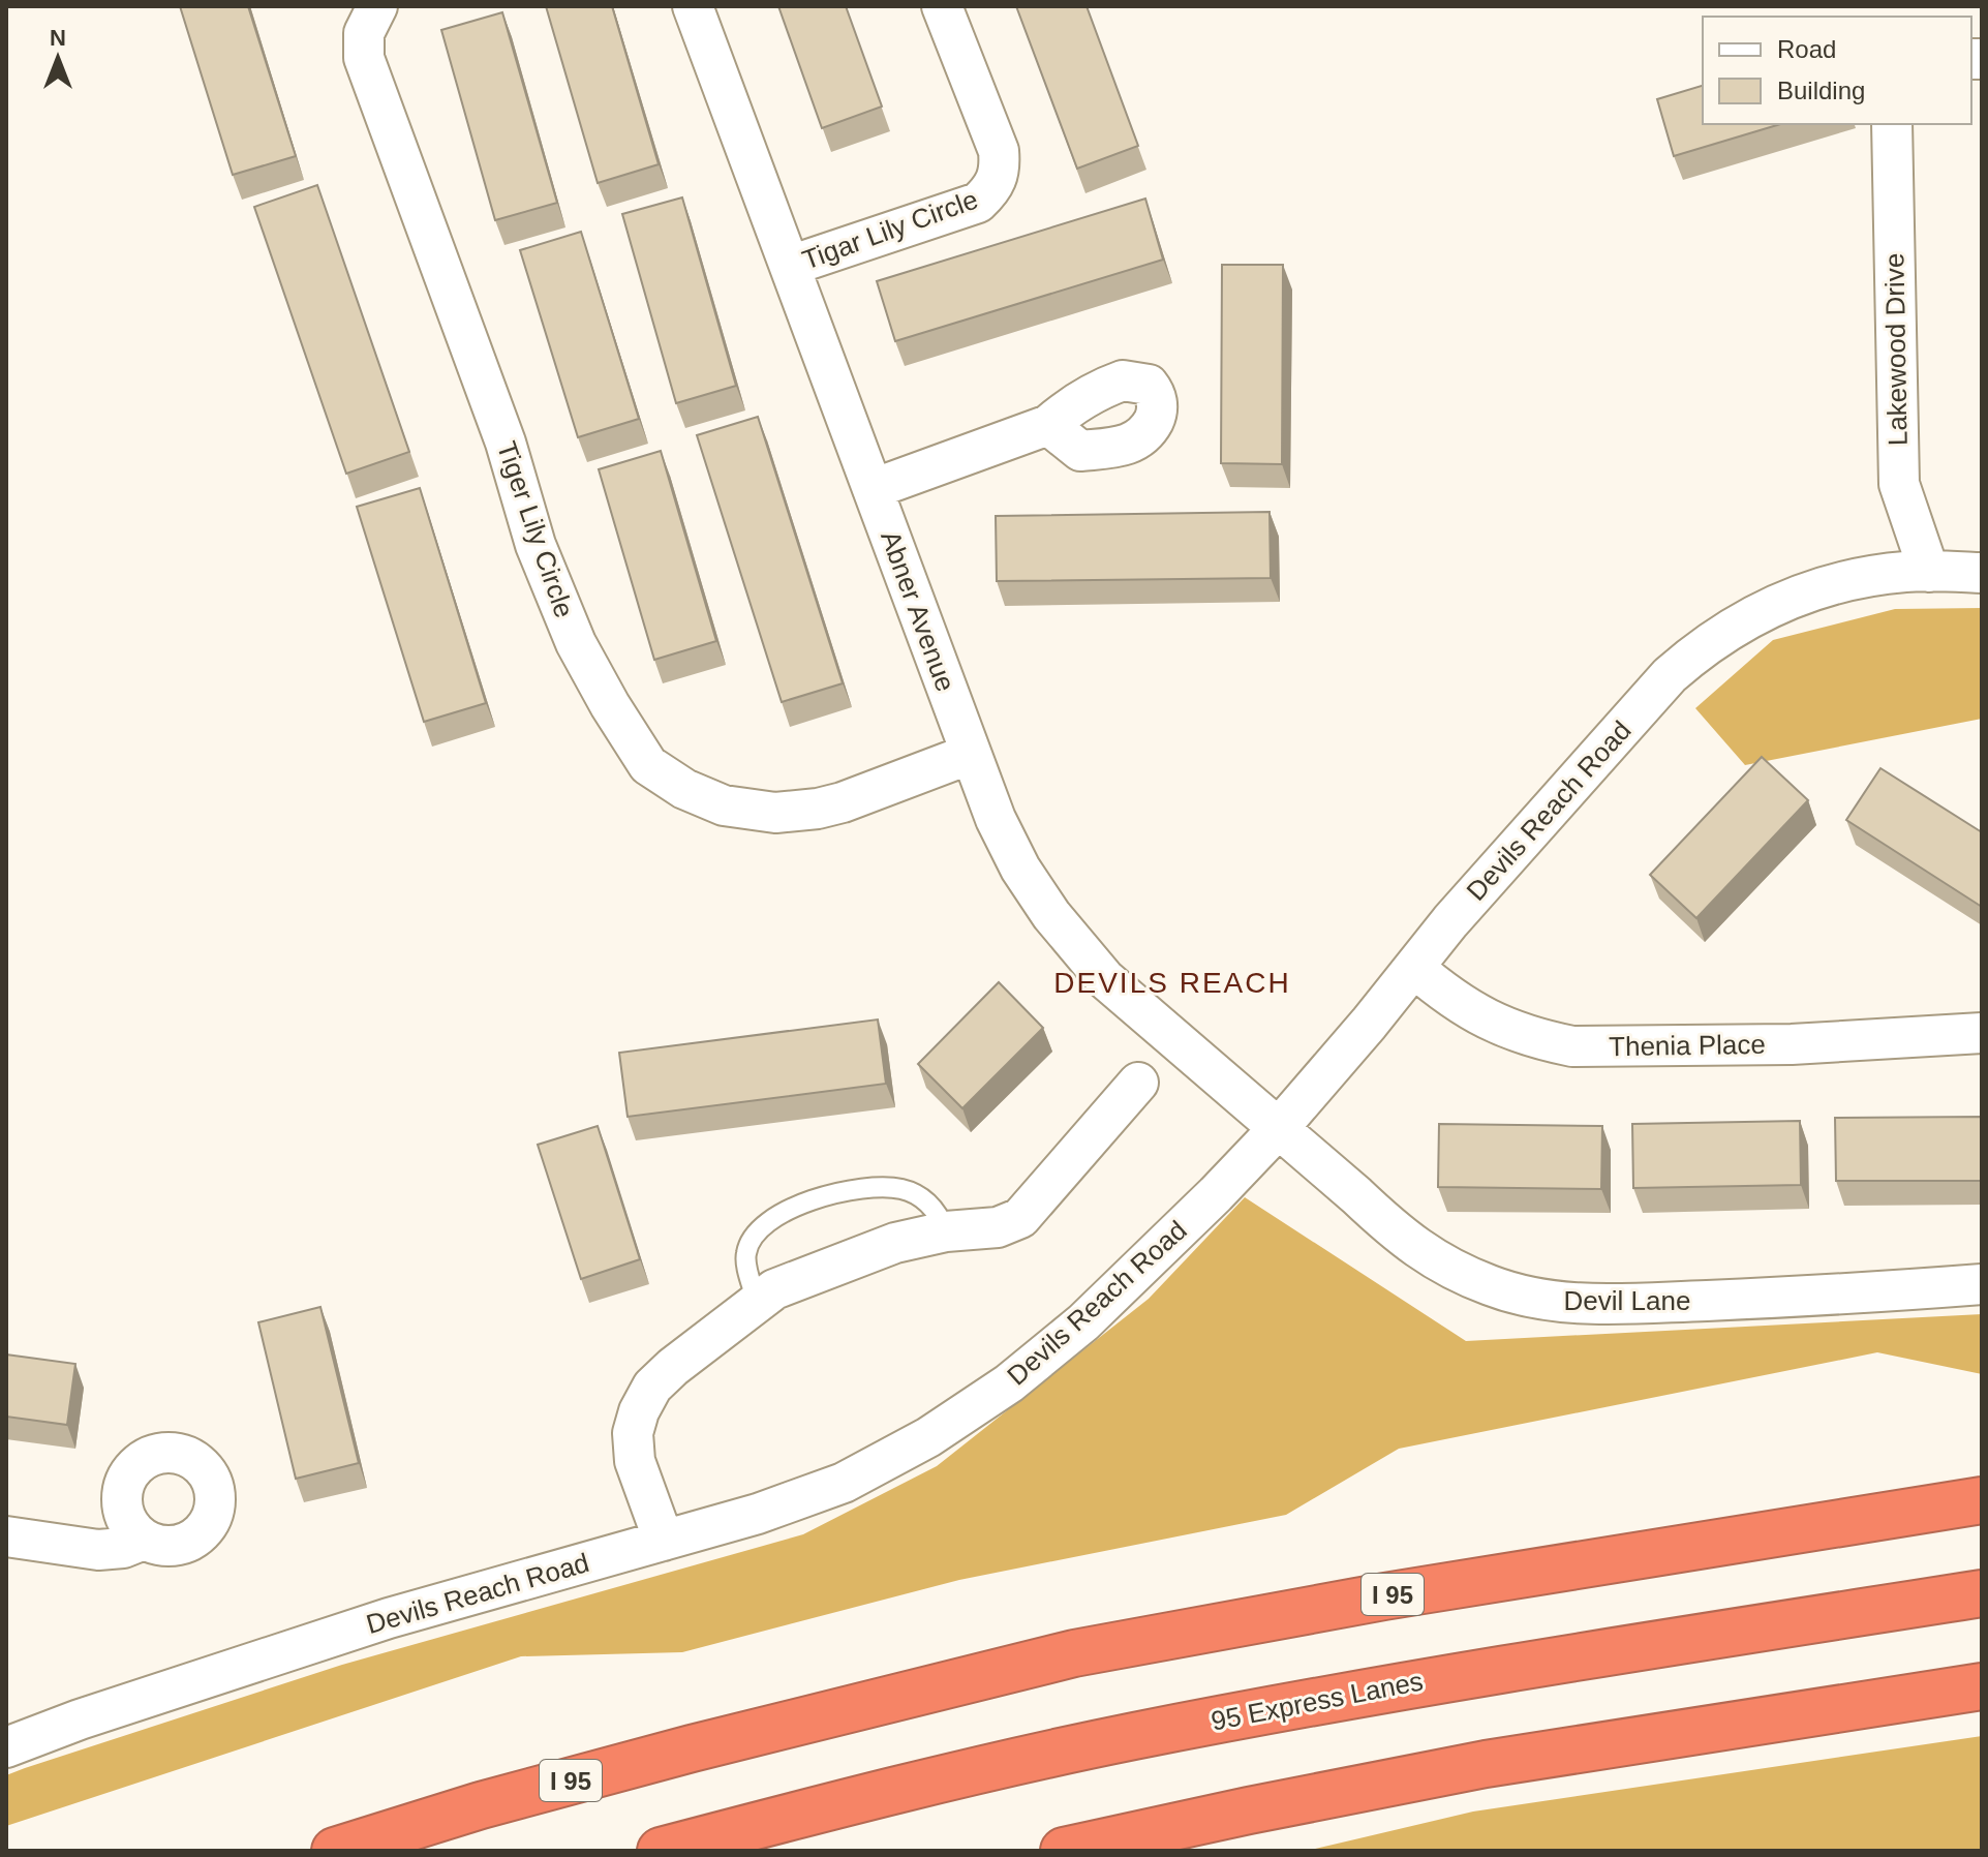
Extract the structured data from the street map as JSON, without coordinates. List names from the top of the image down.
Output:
{
  "streets": {
    "highway": ["I 95", "95 Express Lanes"],
    "street": [
      "Tigar Lily Circle",
      "Lakewood Drive",
      "Tiger Lily Circle",
      "Abner Avenue",
      "Devils Reach Road",
      "Thenia Place",
      "Devil Lane"
    ]
  },
  "crossings": [
    ["Tigar Lily Circle", "Abner Avenue"],
    ["Lakewood Drive", "Devils Reach Road"],
    ["Tiger Lily Circle", "Abner Avenue"],
    ["Abner Avenue", "Devils Reach Road"],
    ["Abner Avenue", "Devil Lane"],
    ["Devils Reach Road", "Thenia Place"],
    ["Devils Reach Road", "Devil Lane"]
  ],
  "districts": ["DEVILS REACH"],
  "legend": ["Road", "Building"],
  "north": "top"
}
